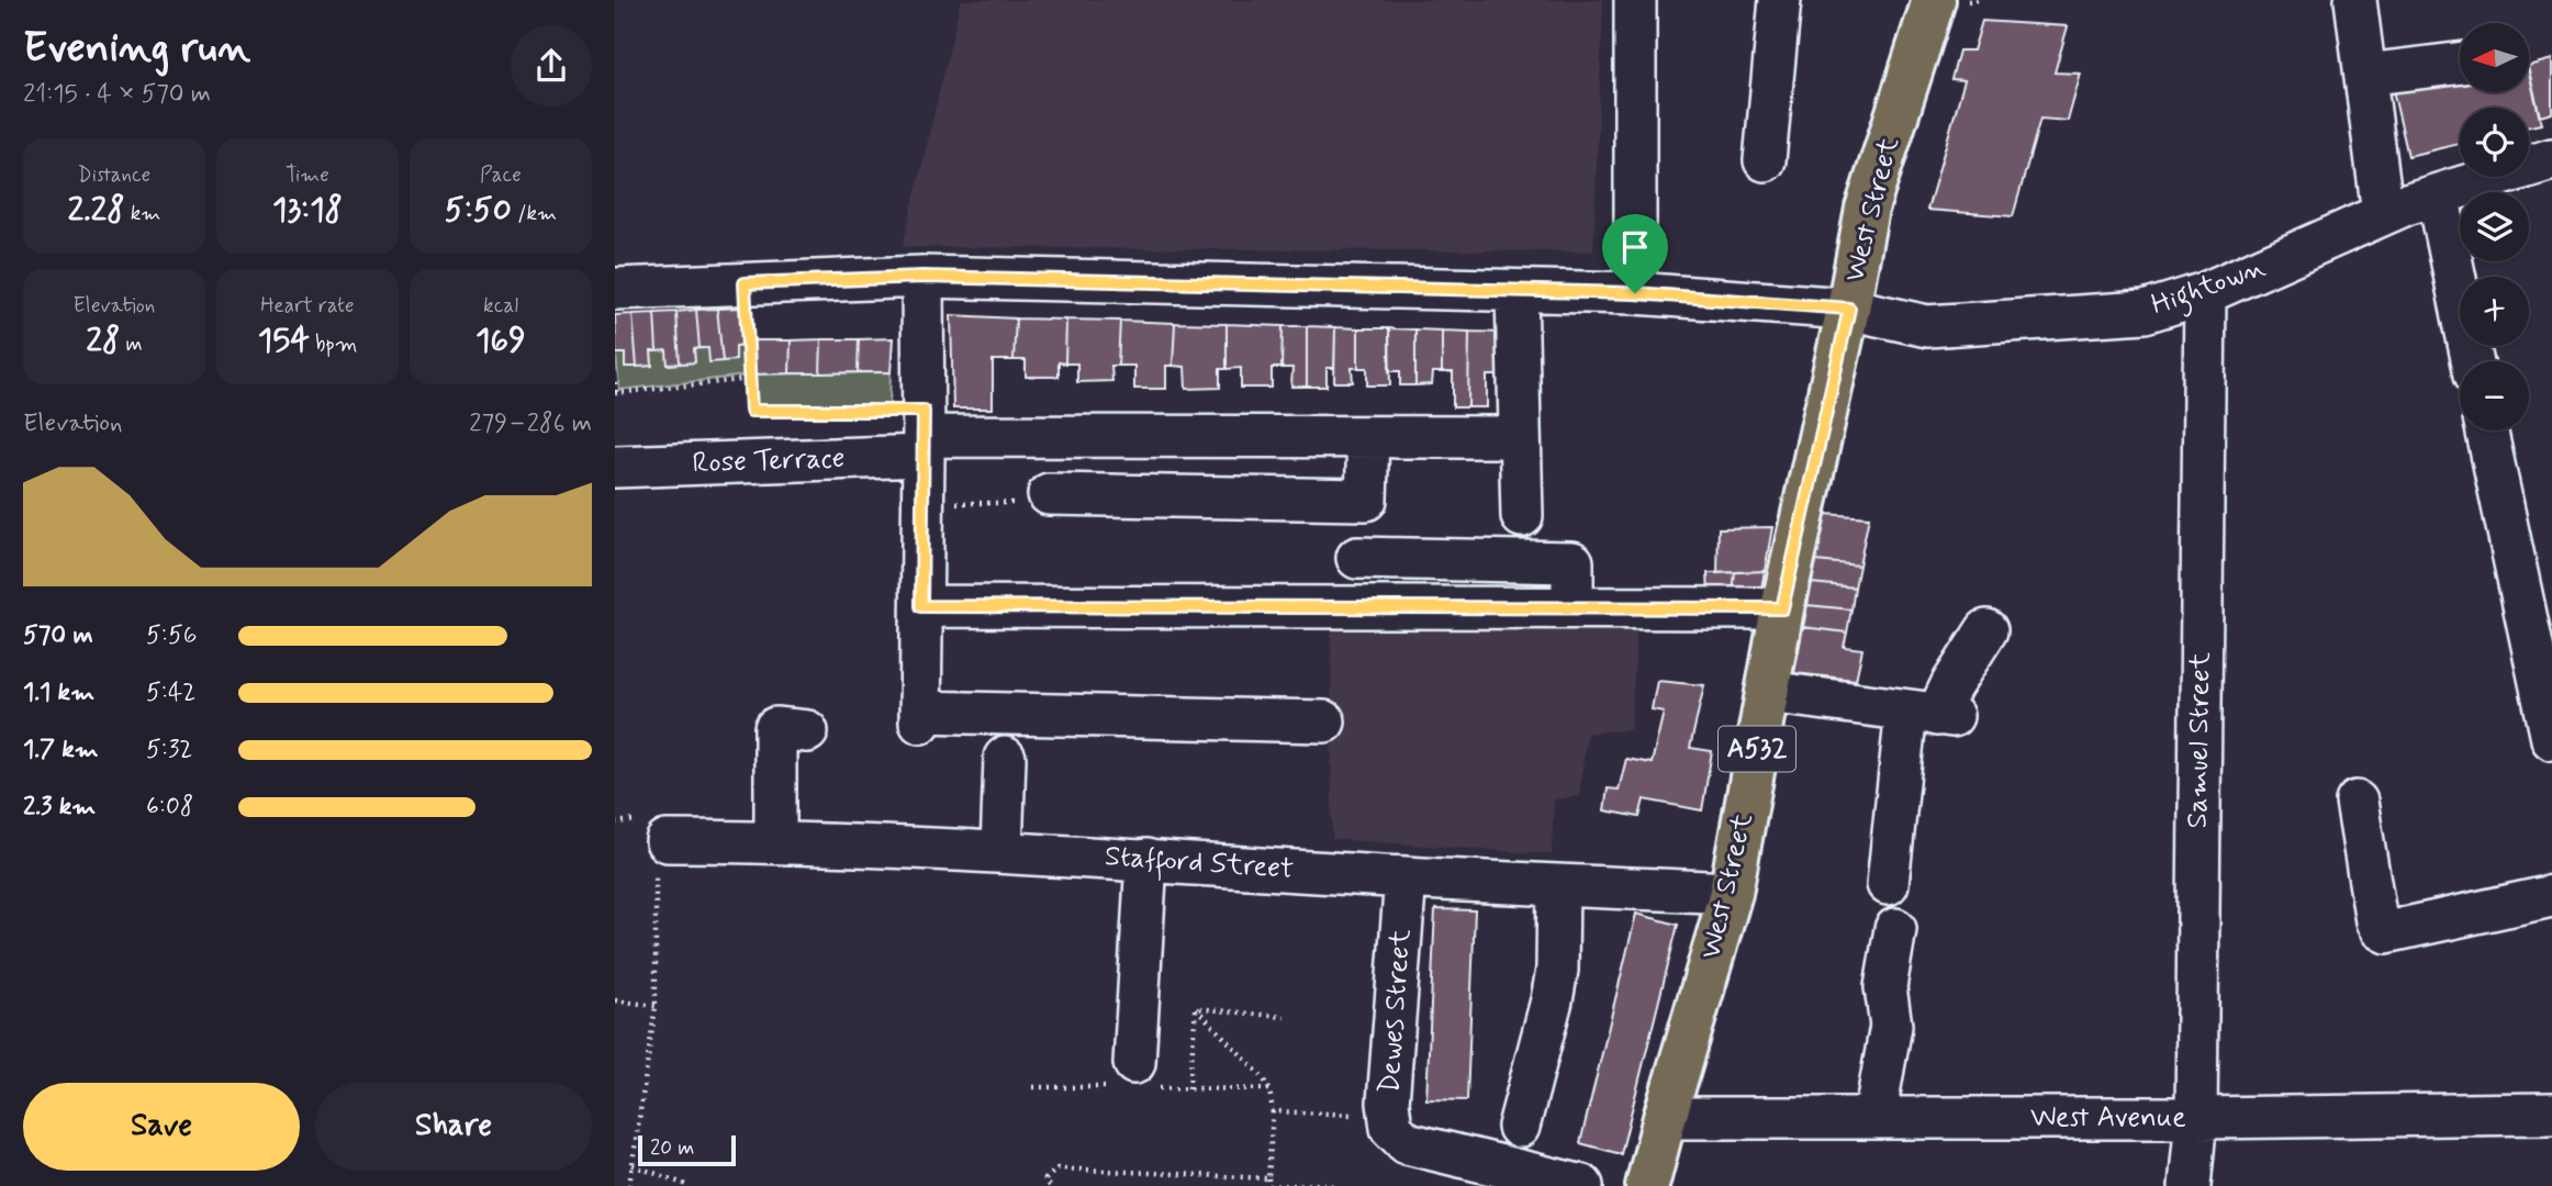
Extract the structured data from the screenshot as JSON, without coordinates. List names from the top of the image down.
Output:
{
  "streets": {
    "main road": ["West Street", "A532"],
    "street": [
      "Hightown",
      "Rose Terrace",
      "Samuel Street",
      "Stafford Street",
      "Dewes Street",
      "West Avenue"
    ]
  },
  "crossings": [
    ["West Street", "Hightown"],
    ["West Street", "Stafford Street"],
    ["West Street", "West Avenue"],
    ["Hightown", "Samuel Street"],
    ["Samuel Street", "West Avenue"],
    ["Stafford Street", "Dewes Street"]
  ],
  "scale_bar": "20 m",
  "north": "left",
  "page": {
    "heading": ["Evening run", "21:15 · 4 × 570 m"],
    "map_buttons": ["+", "−"],
    "stats": [
      ["Distance", "2.28 km"],
      ["Time", "13:18"],
      ["Pace", "5:50 /km"],
      ["Elevation", "28 m"],
      ["Heart rate", "154 bpm"],
      ["kcal", "169"]
    ],
    "chart": ["Elevation", "279–286 m"],
    "list": [
      {
        "name": "570 m",
        "note": "5:56"
      },
      {
        "name": "1.1 km",
        "note": "5:42"
      },
      {
        "name": "1.7 km",
        "note": "5:32"
      },
      {
        "name": "2.3 km",
        "note": "6:08"
      }
    ],
    "buttons": ["Save", "Share"],
    "scale": "20 m"
  }
}
